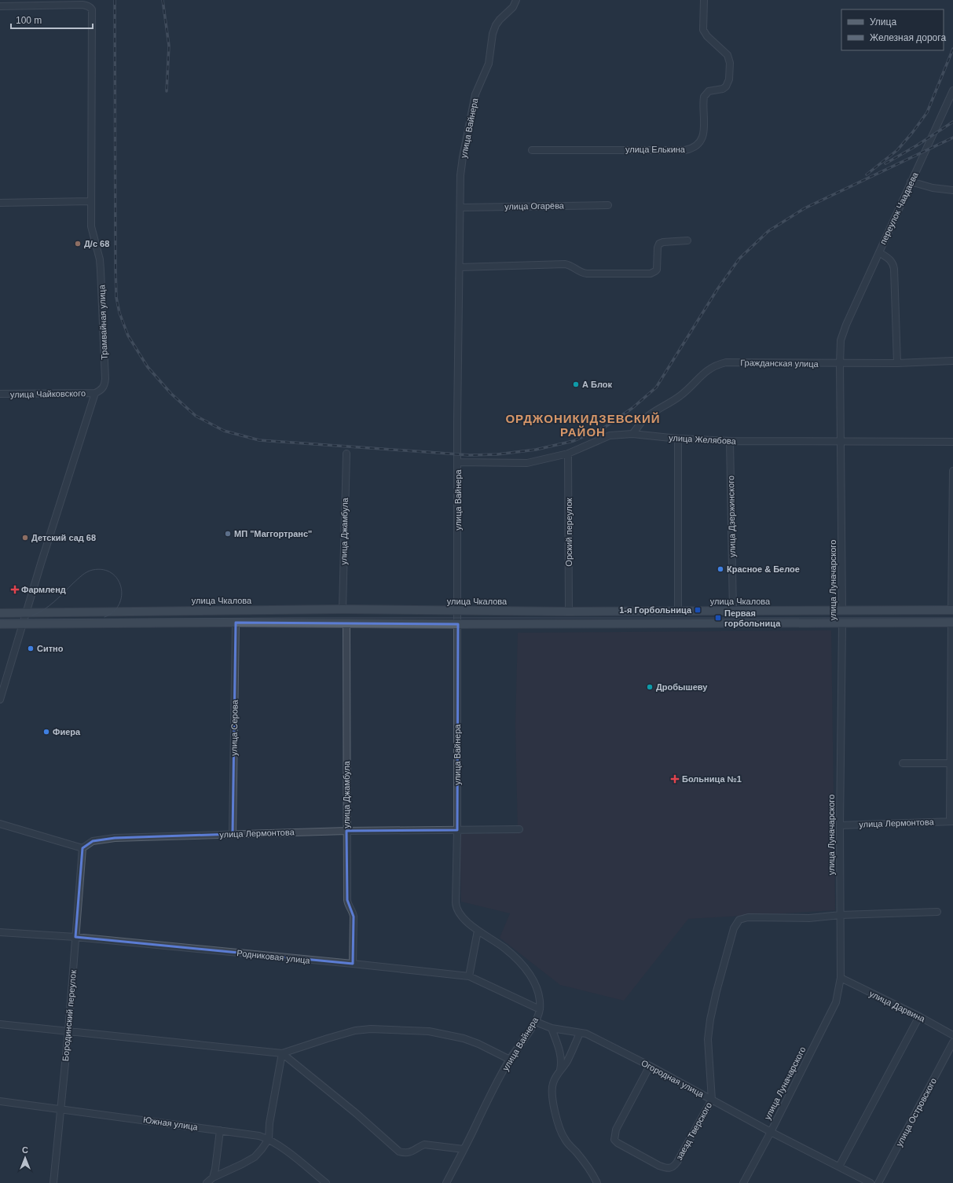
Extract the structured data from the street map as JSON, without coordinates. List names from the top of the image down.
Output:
{
  "streets": {
    "main road": ["улица Луначарского", "улица Чкалова"],
    "street": [
      "улица Вайнера",
      "улица Елькина",
      "улица Огарёва",
      "переулок Чаадаева",
      "Трамвайная улица",
      "Гражданская улица",
      "улица Чайковского",
      "улица Желябова",
      "улица Дзержинского",
      "улица Джамбула",
      "Орский переулок",
      "улица Серова",
      "улица Лермонтова",
      "Родниковая улица",
      "улица Дарвина",
      "Бородинский переулок",
      "Огородная улица",
      "улица Островского",
      "Южная улица",
      "заезд Тверского"
    ]
  },
  "crossings": [
    ["улица Вайнера", "улица Огарёва"],
    ["улица Вайнера", "улица Желябова"],
    ["улица Вайнера", "улица Чкалова"],
    ["улица Вайнера", "улица Лермонтова"],
    ["улица Вайнера", "Родниковая улица"],
    ["улица Вайнера", "Огородная улица"],
    ["переулок Чаадаева", "Гражданская улица"],
    ["переулок Чаадаева", "улица Луначарского"],
    ["Трамвайная улица", "улица Чайковского"],
    ["Трамвайная улица", "улица Чкалова"],
    ["Гражданская улица", "улица Желябова"],
    ["Гражданская улица", "улица Луначарского"],
    ["улица Желябова", "улица Дзержинского"],
    ["улица Желябова", "Орский переулок"],
    ["улица Желябова", "улица Луначарского"],
    ["улица Дзержинского", "улица Чкалова"],
    ["улица Джамбула", "улица Чкалова"],
    ["улица Джамбула", "улица Лермонтова"],
    ["улица Джамбула", "Родниковая улица"],
    ["Орский переулок", "улица Чкалова"],
    ["улица Луначарского", "улица Чкалова"],
    ["улица Луначарского", "улица Лермонтова"],
    ["улица Луначарского", "улица Дарвина"],
    ["улица Луначарского", "Огородная улица"],
    ["улица Луначарского", "заезд Тверского"],
    ["улица Серова", "улица Лермонтова"],
    ["улица Лермонтова", "Бородинский переулок"],
    ["Родниковая улица", "Бородинский переулок"],
    ["Бородинский переулок", "Южная улица"],
    ["Огородная улица", "заезд Тверского"]
  ],
  "districts": ["ОРДЖОНИКИДЗЕВСКИЙ РАЙОН"],
  "places": {
    "other": [
      "Д/с 68",
      "А Блок",
      "МП \"Маггортранс\"",
      "Детский сад 68",
      "Красное & Белое",
      "Ситно",
      "Дробышеву",
      "Фиера"
    ],
    "health": ["Фармленд", "Больница №1"],
    "transit": ["1-я Горбольница", "Первая горбольница"]
  },
  "legend": ["Улица", "Железная дорога"],
  "scale_bar": "100 m",
  "north": "top"
}
